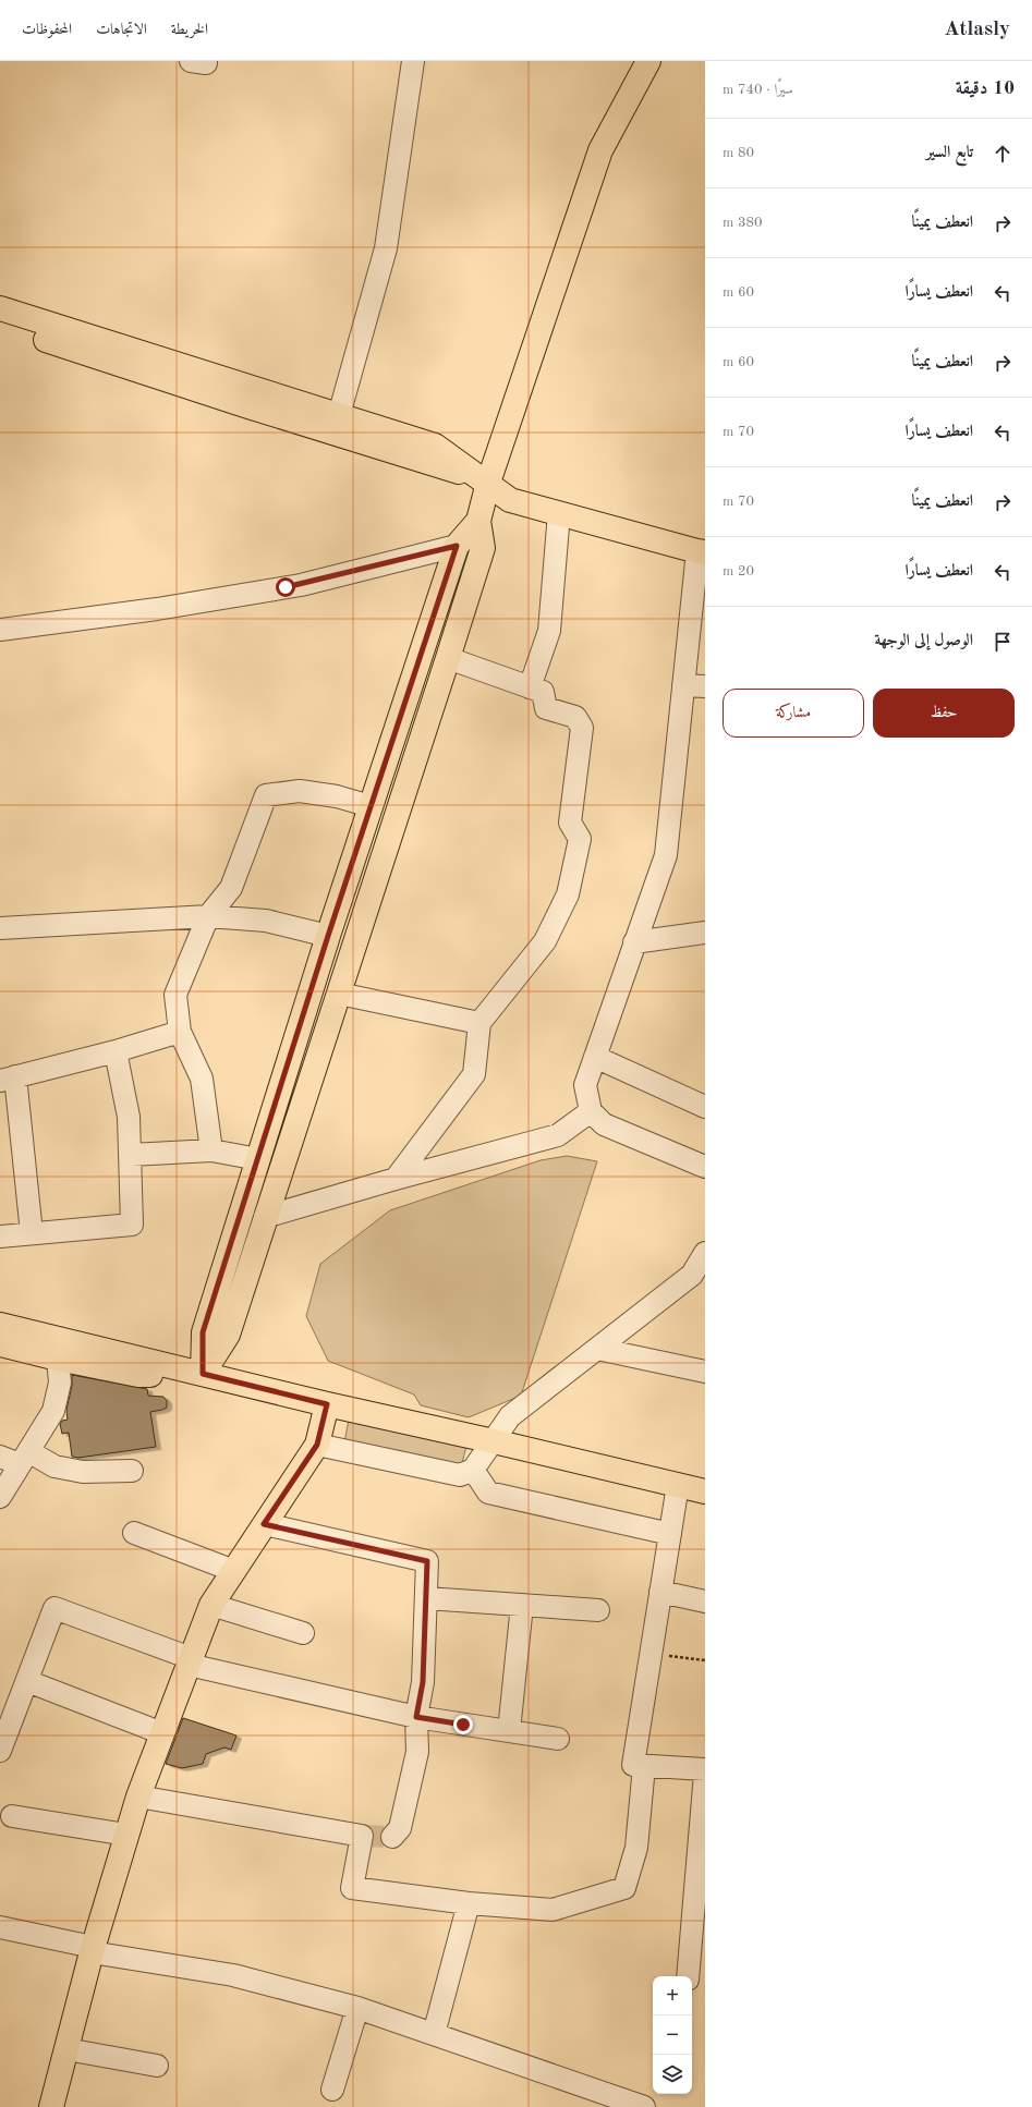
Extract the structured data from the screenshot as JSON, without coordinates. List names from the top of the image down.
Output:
{
  "page": {
    "header": "Atlasly",
    "nav": ["الخريطة", "الاتجاهات", "المحفوظات"],
    "heading": ["10 دقيقة", "سيرًا · 740 m"],
    "list": [
      ["تابع السير", "80 m"],
      ["انعطف يمينًا", "380 m"],
      ["انعطف يسارًا", "60 m"],
      ["انعطف يمينًا", "60 m"],
      ["انعطف يسارًا", "70 m"],
      ["انعطف يمينًا", "70 m"],
      ["انعطف يسارًا", "20 m"],
      "الوصول إلى الوجهة"
    ],
    "buttons": ["حفظ", "مشاركة"],
    "map_buttons": ["+", "−"]
  }
}
